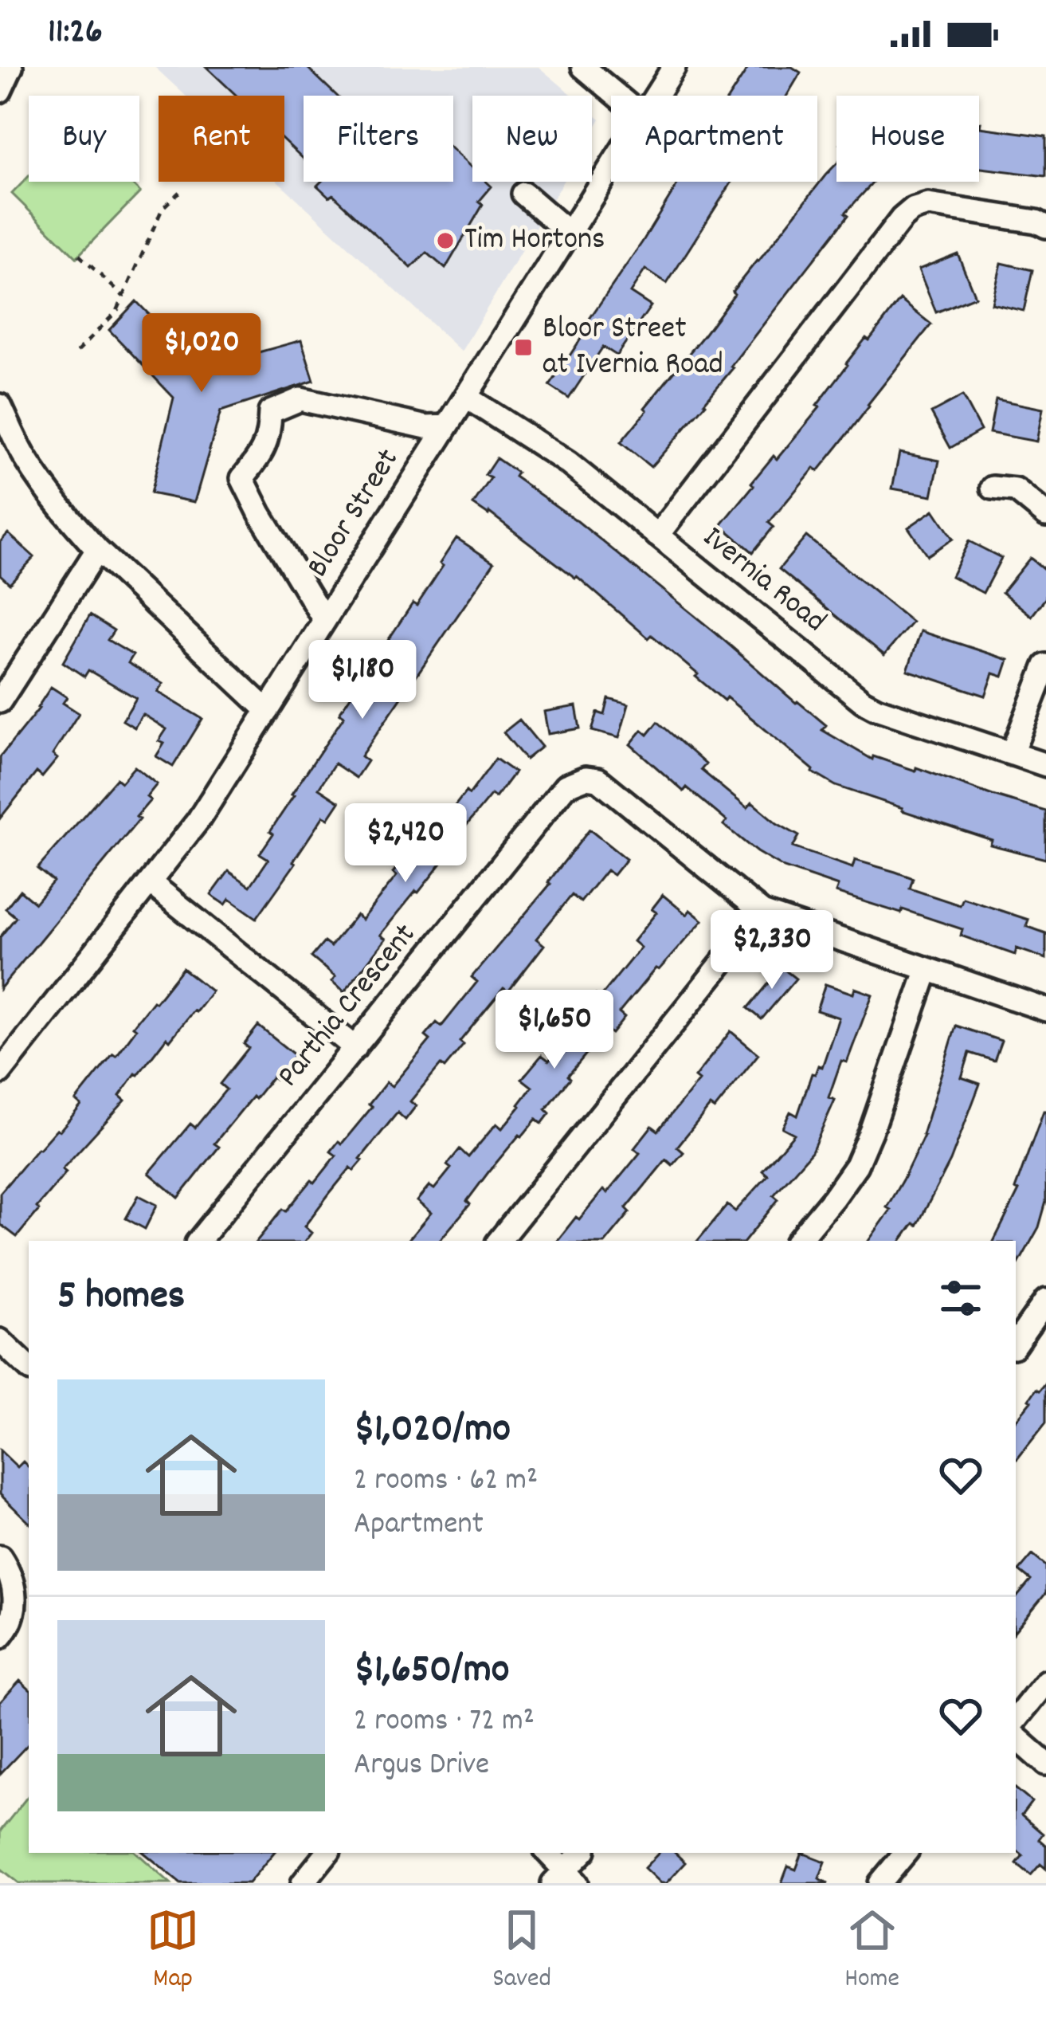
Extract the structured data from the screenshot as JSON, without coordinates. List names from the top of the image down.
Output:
{
  "streets": {
    "street": ["Bloor Street", "Ivernia Road", "Parthia Crescent"]
  },
  "crossings": [
    ["Bloor Street", "Ivernia Road"]
  ],
  "places": {
    "other": ["Tim Hortons"],
    "transit": ["Bloor Street at Ivernia Road"]
  },
  "page": {
    "status": "11:26",
    "chip": [
      "Buy",
      "Rent",
      "Filters",
      "New",
      "Apartment",
      "House"
    ],
    "price": [
      "$1,020",
      "$1,180",
      "$2,420",
      "$2,330",
      "$1,650"
    ],
    "heading": "5 homes",
    "list": [
      {
        "name": "$1,020/mo",
        "note": "2 rooms · 62 m² · Apartment"
      },
      {
        "name": "$1,650/mo",
        "note": "2 rooms · 72 m² · Argus Drive"
      }
    ],
    "tabs": ["Map", "Saved", "Home"]
  }
}
